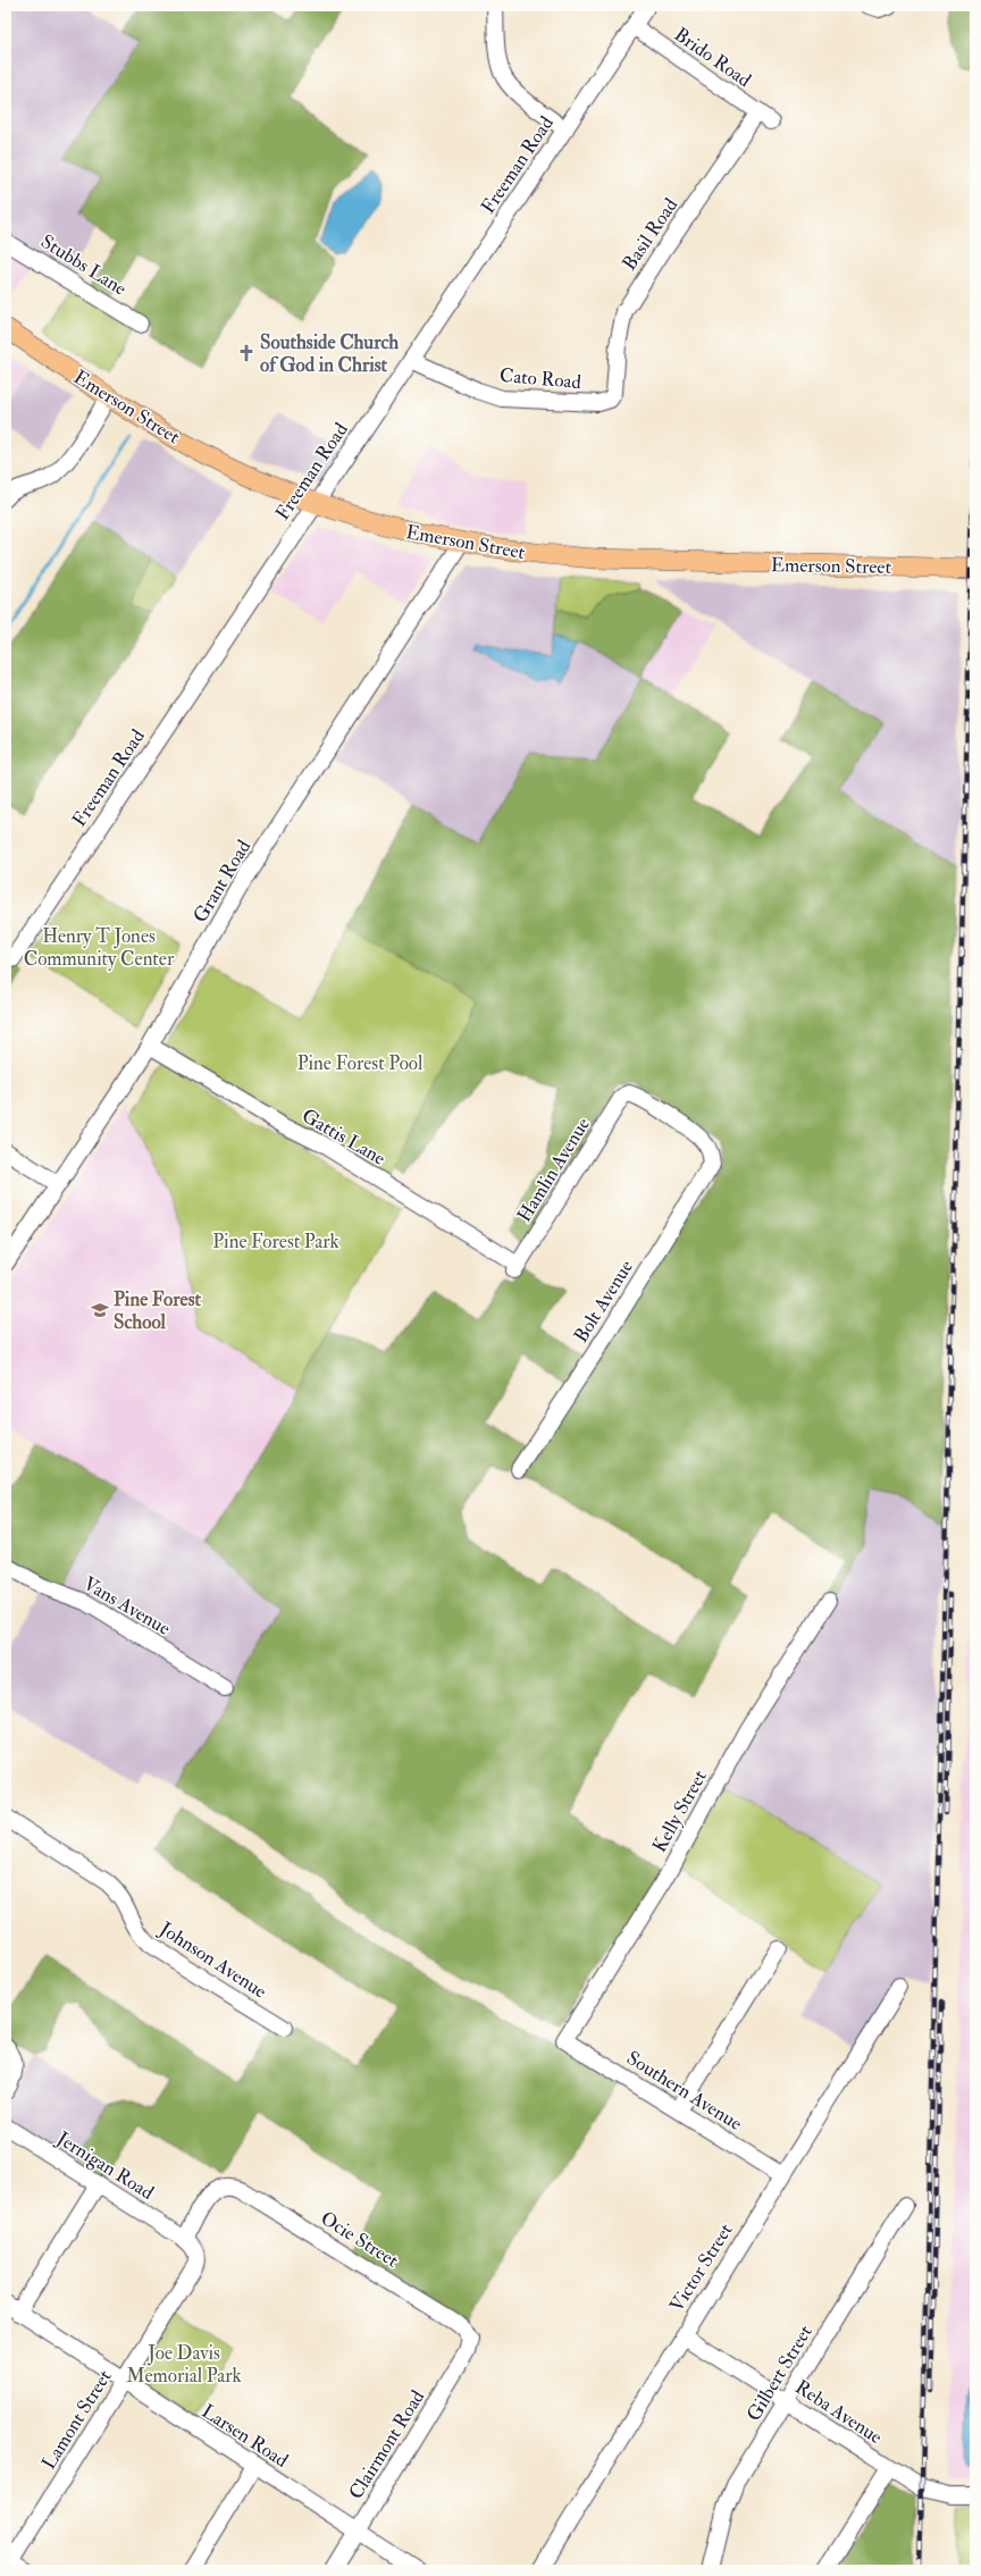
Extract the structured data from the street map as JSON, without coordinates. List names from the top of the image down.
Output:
{
  "streets": {
    "main road": ["Emerson Street"],
    "street": [
      "Brido Road",
      "Freeman Road",
      "Basil Road",
      "Stubbs Lane",
      "Cato Road",
      "Grant Road",
      "Gattis Lane",
      "Hamlin Avenue",
      "Bolt Avenue",
      "Vans Avenue",
      "Kelly Street",
      "Johnson Avenue",
      "Southern Avenue",
      "Jernigan Road",
      "Ocie Street",
      "Victor Street",
      "Gilbert Street",
      "Reba Avenue",
      "Lamont Street",
      "Larsen Road",
      "Clairmont Road"
    ]
  },
  "crossings": [
    ["Brido Road", "Freeman Road"],
    ["Brido Road", "Basil Road"],
    ["Freeman Road", "Cato Road"],
    ["Freeman Road", "Emerson Street"],
    ["Basil Road", "Cato Road"],
    ["Emerson Street", "Grant Road"],
    ["Grant Road", "Gattis Lane"],
    ["Gattis Lane", "Hamlin Avenue"],
    ["Hamlin Avenue", "Bolt Avenue"],
    ["Kelly Street", "Southern Avenue"],
    ["Southern Avenue", "Victor Street"],
    ["Jernigan Road", "Ocie Street"],
    ["Jernigan Road", "Lamont Street"],
    ["Ocie Street", "Lamont Street"],
    ["Ocie Street", "Clairmont Road"],
    ["Victor Street", "Reba Avenue"],
    ["Gilbert Street", "Reba Avenue"],
    ["Lamont Street", "Larsen Road"],
    ["Larsen Road", "Clairmont Road"]
  ],
  "parks": [
    "Henry T Jones Community Center",
    "Pine Forest Pool",
    "Pine Forest Park",
    "Joe Davis Memorial Park"
  ],
  "places": {
    "church": ["Southside Church of God in Christ"],
    "school or university": ["Pine Forest School"]
  }
}
